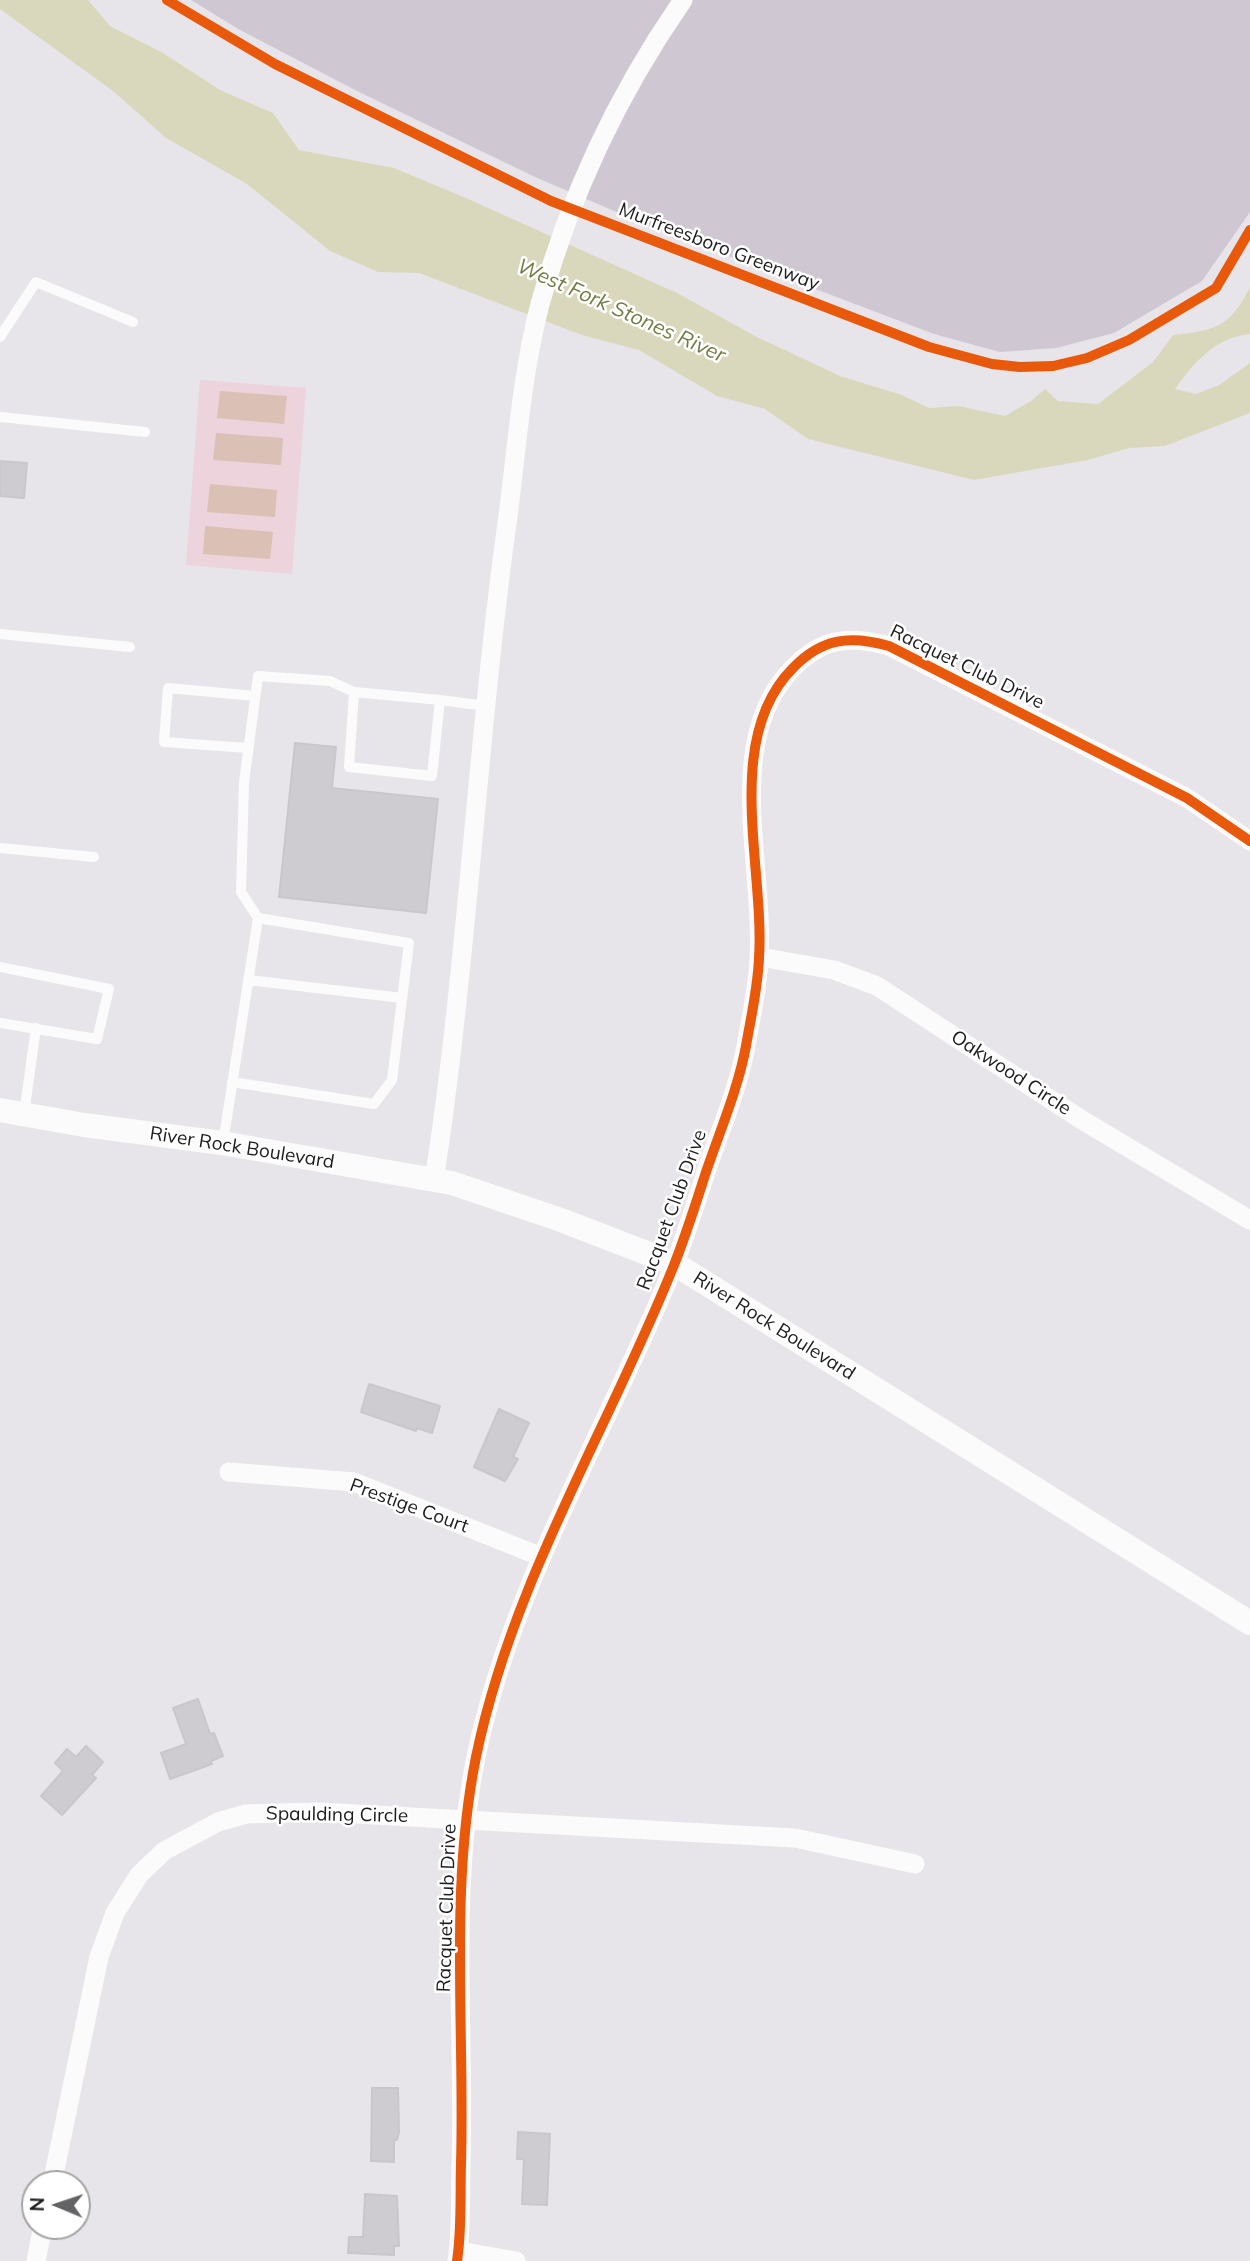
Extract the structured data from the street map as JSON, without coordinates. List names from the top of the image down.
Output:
{
  "streets": {
    "street": [
      "Racquet Club Drive",
      "Oakwood Circle",
      "River Rock Boulevard",
      "Prestige Court",
      "Spaulding Circle"
    ],
    "cycle path": ["Murfreesboro Greenway"]
  },
  "crossings": [
    ["Racquet Club Drive", "Oakwood Circle"],
    ["Racquet Club Drive", "River Rock Boulevard"],
    ["Racquet Club Drive", "Prestige Court"],
    ["Racquet Club Drive", "Spaulding Circle"]
  ],
  "water": ["West Fork Stones River"],
  "north": "left"
}
